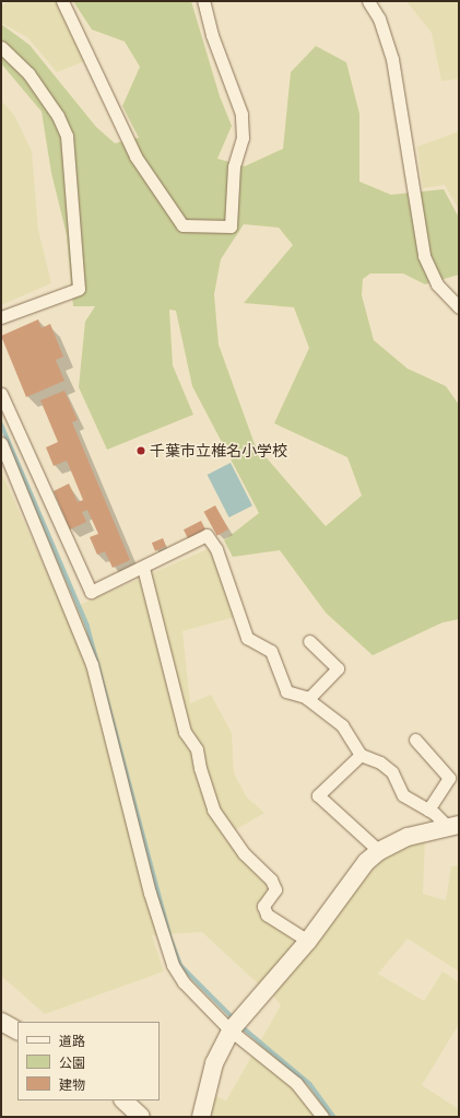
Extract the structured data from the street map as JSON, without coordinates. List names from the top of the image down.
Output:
{
  "places": ["千葉市立椎名小学校"],
  "legend": ["道路", "公園", "建物"]
}
